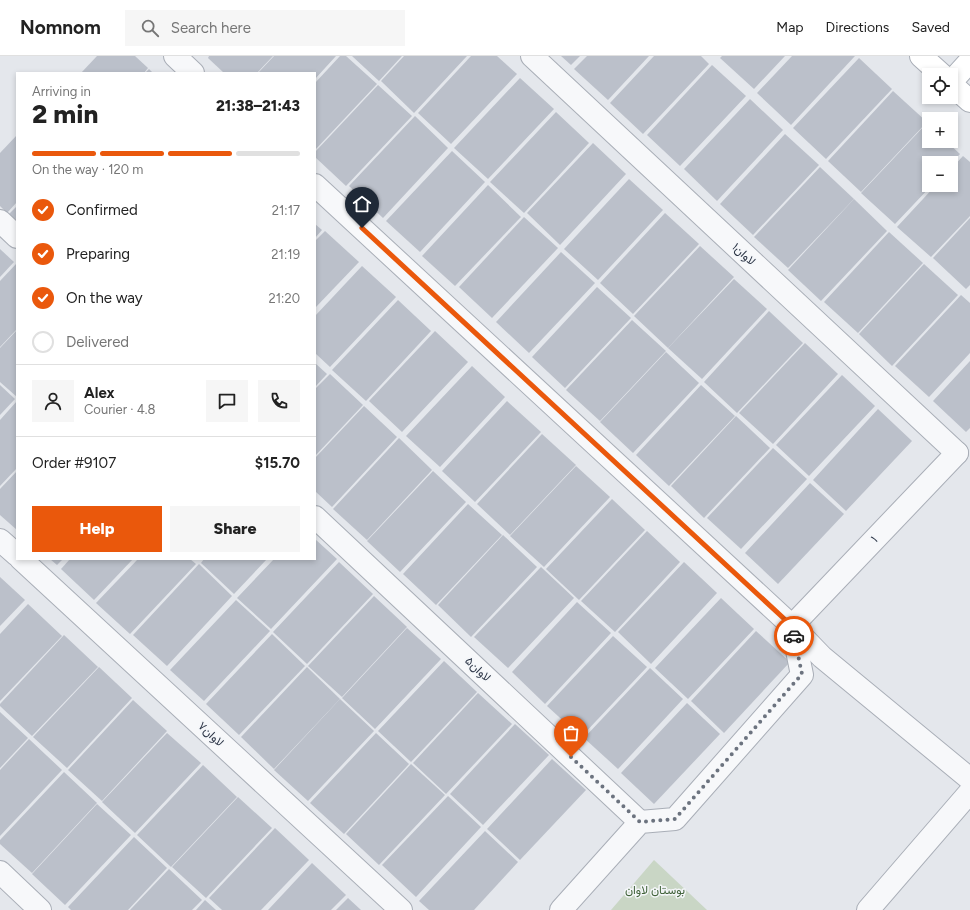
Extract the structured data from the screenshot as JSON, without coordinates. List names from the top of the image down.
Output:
{
  "streets": {
    "street": [
      "۱لاوان",
      "۱",
      "۵لاوان",
      "۷لاوان"
    ]
  },
  "crossings": [
    ["۱لاوان", "۱"]
  ],
  "parks": ["بوستان لاوان"],
  "page": {
    "header": "Nomnom",
    "search": "Search here",
    "nav": ["Map", "Directions", "Saved"],
    "map_buttons": ["+", "−"],
    "heading": ["2 min", "Arriving in", "21:38–21:43"],
    "panel": [
      "Alex",
      "Courier · 4.8",
      "Order #9107",
      "$15.70"
    ],
    "bar": "On the way · 120 m",
    "list": [
      ["Confirmed", "21:17"],
      ["Preparing", "21:19"],
      ["On the way", "21:20"],
      "Delivered"
    ],
    "buttons": ["Help", "Share"]
  }
}
